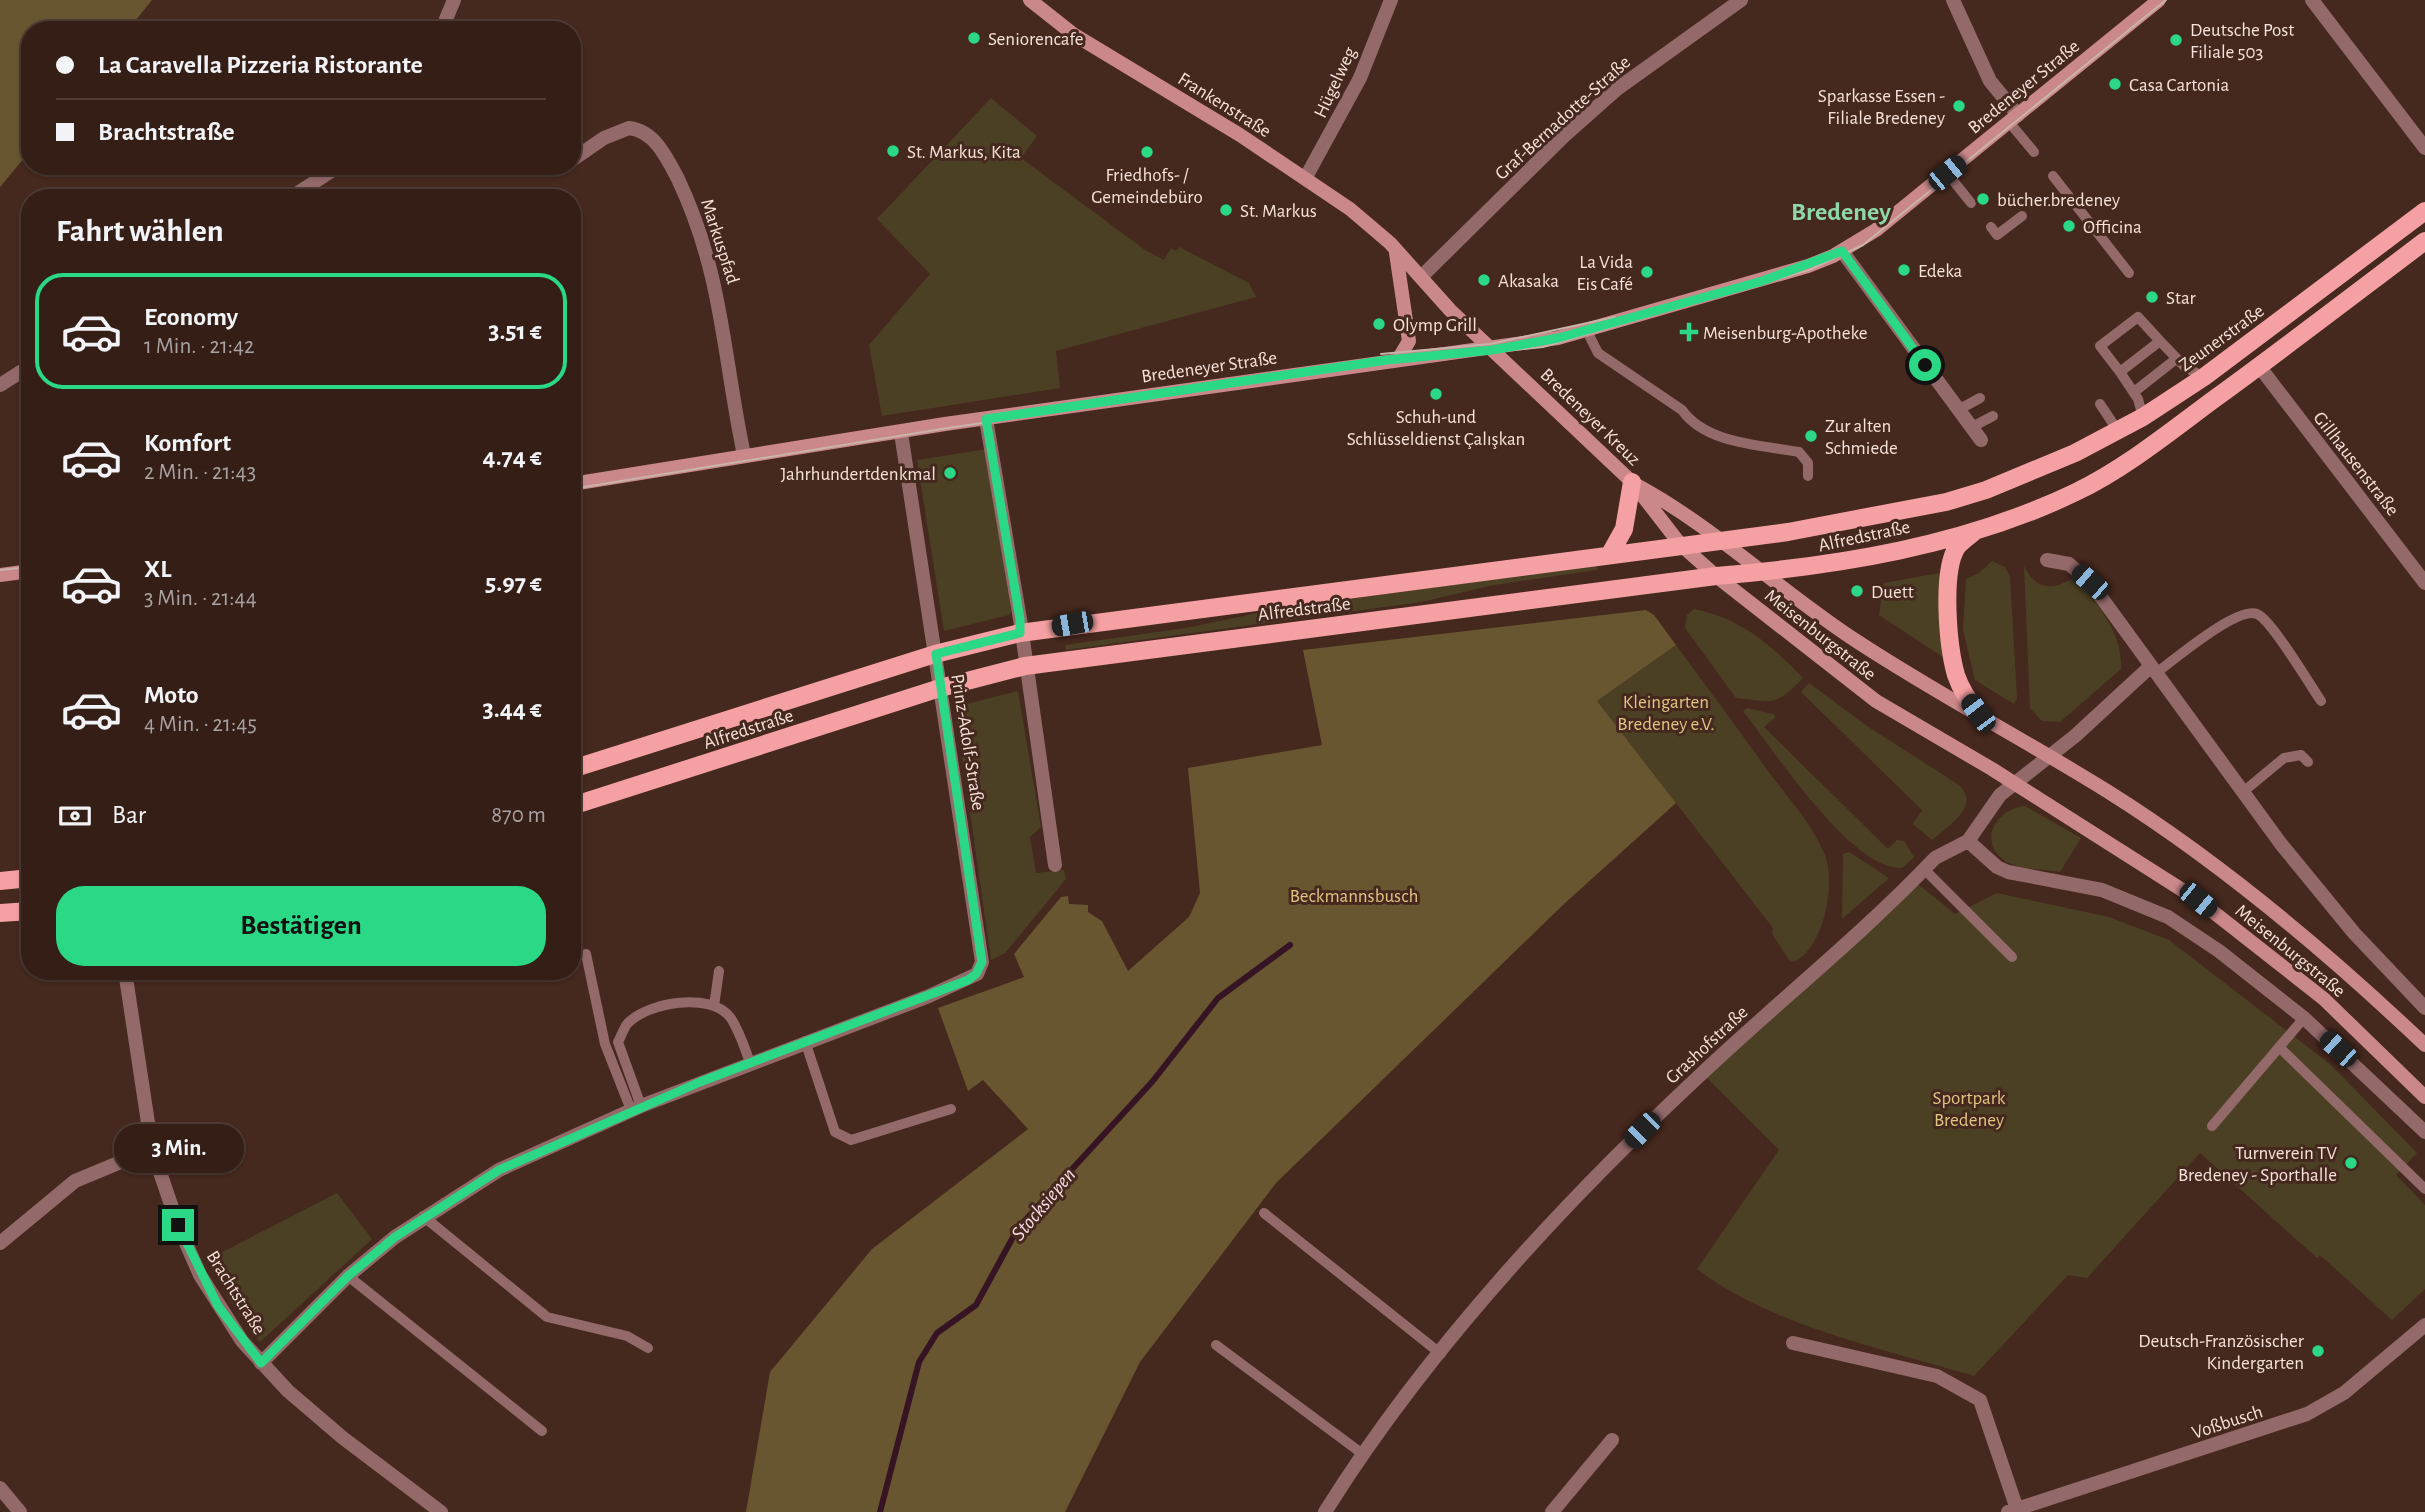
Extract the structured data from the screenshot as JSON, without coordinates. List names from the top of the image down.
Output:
{
  "streets": {
    "main road": [
      "Bredeneyer Straße",
      "Frankenstraße",
      "Zeunerstraße",
      "Bredeneyer Kreuz",
      "Alfredstraße",
      "Meisenburgstraße"
    ],
    "street": [
      "Hügelweg",
      "Graf-Bernadotte-Straße",
      "Markuspfad",
      "Gillhausenstraße",
      "Prinz-Adolf-Straße",
      "Grashofstraße",
      "Brachtstraße",
      "Voßbusch"
    ]
  },
  "crossings": [
    ["Hügelweg", "Frankenstraße"],
    ["Bredeneyer Straße", "Frankenstraße"],
    ["Bredeneyer Straße", "Markuspfad"],
    ["Bredeneyer Straße", "Bredeneyer Kreuz"],
    ["Bredeneyer Straße", "Prinz-Adolf-Straße"],
    ["Frankenstraße", "Graf-Bernadotte-Straße"],
    ["Frankenstraße", "Bredeneyer Kreuz"],
    ["Zeunerstraße", "Alfredstraße"],
    ["Bredeneyer Kreuz", "Alfredstraße"],
    ["Bredeneyer Kreuz", "Meisenburgstraße"],
    ["Gillhausenstraße", "Alfredstraße"],
    ["Alfredstraße", "Meisenburgstraße"],
    ["Alfredstraße", "Prinz-Adolf-Straße"],
    ["Meisenburgstraße", "Grashofstraße"]
  ],
  "districts": ["Bredeney"],
  "water": ["Stocksiepen"],
  "parks": ["Kleingarten Bredeney e.V.", "Beckmannsbusch", "Sportpark Bredeney"],
  "places": {
    "other": [
      "Seniorencafe",
      "Deutsche Post Filiale 503",
      "Casa Cartonia",
      "Sparkasse Essen - Filiale Bredeney",
      "St. Markus, Kita",
      "Friedhofs- / Gemeindebüro",
      "bücher.bredeney",
      "St. Markus",
      "Officina",
      "Edeka",
      "La Vida Eis Café",
      "Akasaka",
      "Star",
      "Olymp Grill",
      "Schuh-und Schlüsseldienst Çalışkan",
      "Zur alten Schmiede",
      "Jahrhundertdenkmal",
      "Duett",
      "Turnverein TV Bredeney - Sporthalle",
      "Deutsch-Französischer Kindergarten"
    ],
    "health": ["Meisenburg-Apotheke"]
  },
  "page": {
    "banner": ["La Caravella Pizzeria Ristorante", "Brachtstraße"],
    "heading": "Fahrt wählen",
    "list": [
      {
        "name": "Economy",
        "note": "1 Min. · 21:42",
        "value": "3.51 €"
      },
      {
        "name": "Komfort",
        "note": "2 Min. · 21:43",
        "value": "4.74 €"
      },
      {
        "name": "XL",
        "note": "3 Min. · 21:44",
        "value": "5.97 €"
      },
      {
        "name": "Moto",
        "note": "4 Min. · 21:45",
        "value": "3.44 €"
      }
    ],
    "pay": ["Bar", "870 m"],
    "buttons": "Bestätigen",
    "bubble": "3 Min."
  }
}
